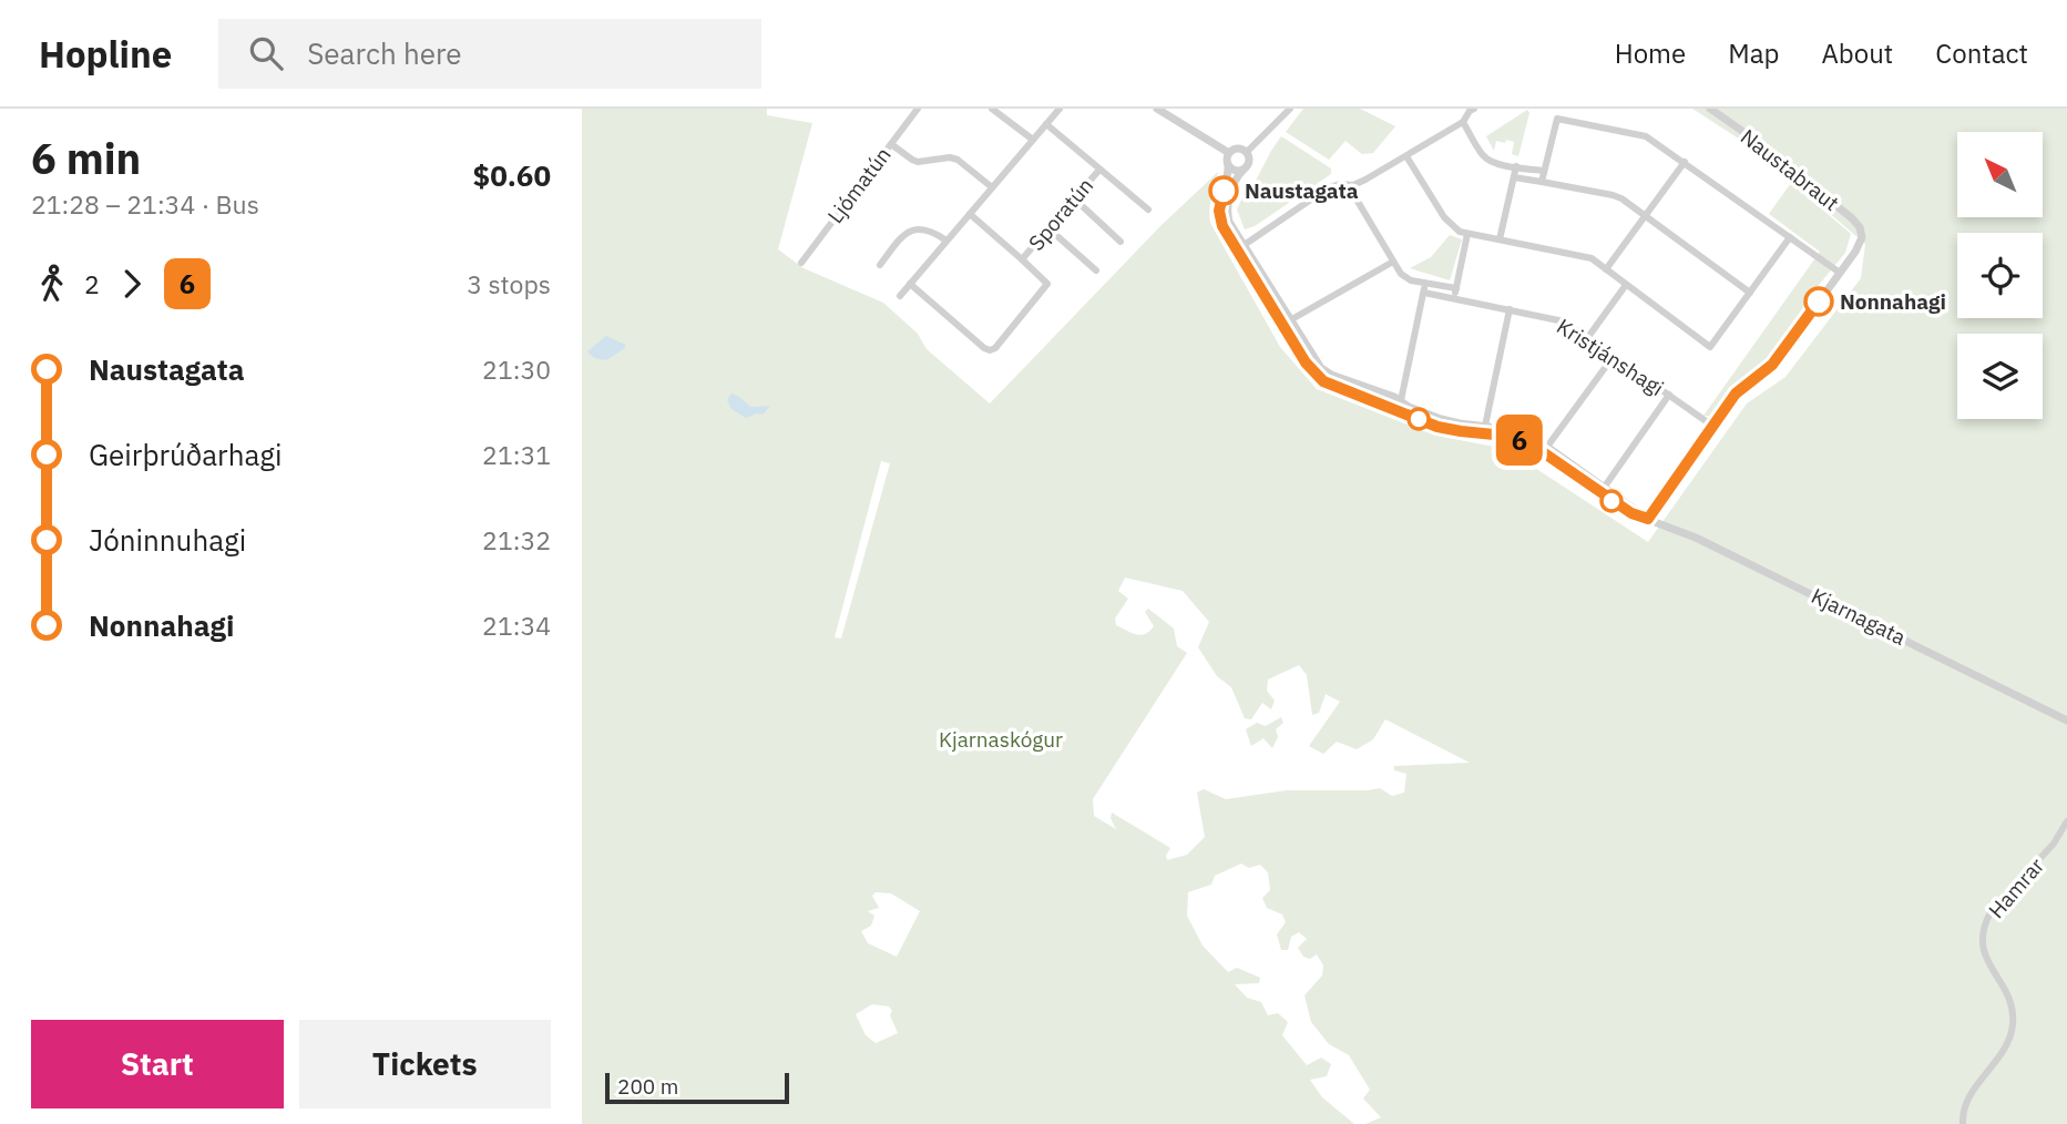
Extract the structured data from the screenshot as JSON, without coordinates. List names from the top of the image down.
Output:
{
  "streets": {
    "street": [
      "Naustabraut",
      "Ljómatún",
      "Sporatún",
      "Kristjánshagi",
      "Kjarnagata",
      "Hamrar"
    ]
  },
  "parks": ["Kjarnaskógur"],
  "places": ["Naustagata", "Nonnahagi"],
  "lines": ["bus line 6"],
  "scale_bar": "200 m",
  "north": "top left",
  "page": {
    "header": "Hopline",
    "search": "Search here",
    "nav": [
      "Home",
      "Map",
      "About",
      "Contact"
    ],
    "heading": ["6 min", "21:28 – 21:34 · Bus", "$0.60"],
    "on_map": "6",
    "legs": ["2", "6", "3 stops"],
    "list": [
      {
        "name": "Naustagata",
        "value": "21:30"
      },
      {
        "name": "Geirþrúðarhagi",
        "value": "21:31"
      },
      {
        "name": "Jóninnuhagi",
        "value": "21:32"
      },
      {
        "name": "Nonnahagi",
        "value": "21:34"
      }
    ],
    "buttons": ["Start", "Tickets"],
    "scale": "200 m"
  }
}
